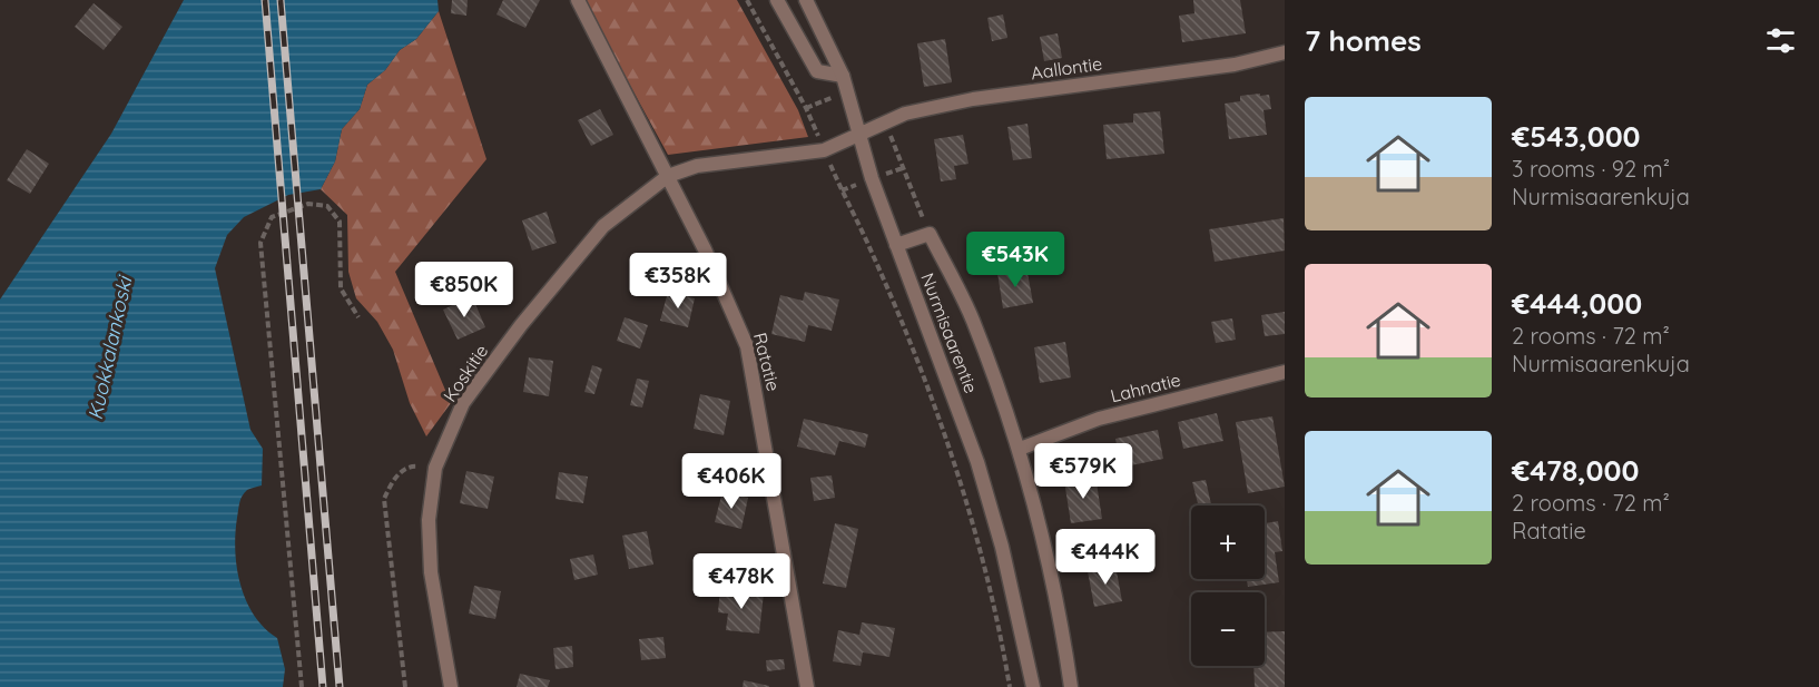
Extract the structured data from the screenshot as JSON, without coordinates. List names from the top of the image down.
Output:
{
  "streets": {
    "street": [
      "Aallontie",
      "Nurmisaarentie",
      "Ratatie",
      "Koskitie",
      "Lahnatie"
    ]
  },
  "crossings": [
    ["Aallontie", "Nurmisaarentie"],
    ["Aallontie", "Koskitie"],
    ["Nurmisaarentie", "Koskitie"],
    ["Ratatie", "Koskitie"]
  ],
  "water": ["Kuokkalankoski"],
  "page": {
    "heading": "7 homes",
    "list": [
      {
        "name": "€543,000",
        "note": "3 rooms · 92 m² · Nurmisaarenkuja"
      },
      {
        "name": "€444,000",
        "note": "2 rooms · 72 m² · Nurmisaarenkuja"
      },
      {
        "name": "€478,000",
        "note": "2 rooms · 72 m² · Ratatie"
      }
    ],
    "price": [
      "€543K",
      "€358K",
      "€850K",
      "€579K",
      "€406K",
      "€444K",
      "€478K"
    ],
    "map_buttons": ["+", "−"]
  }
}
